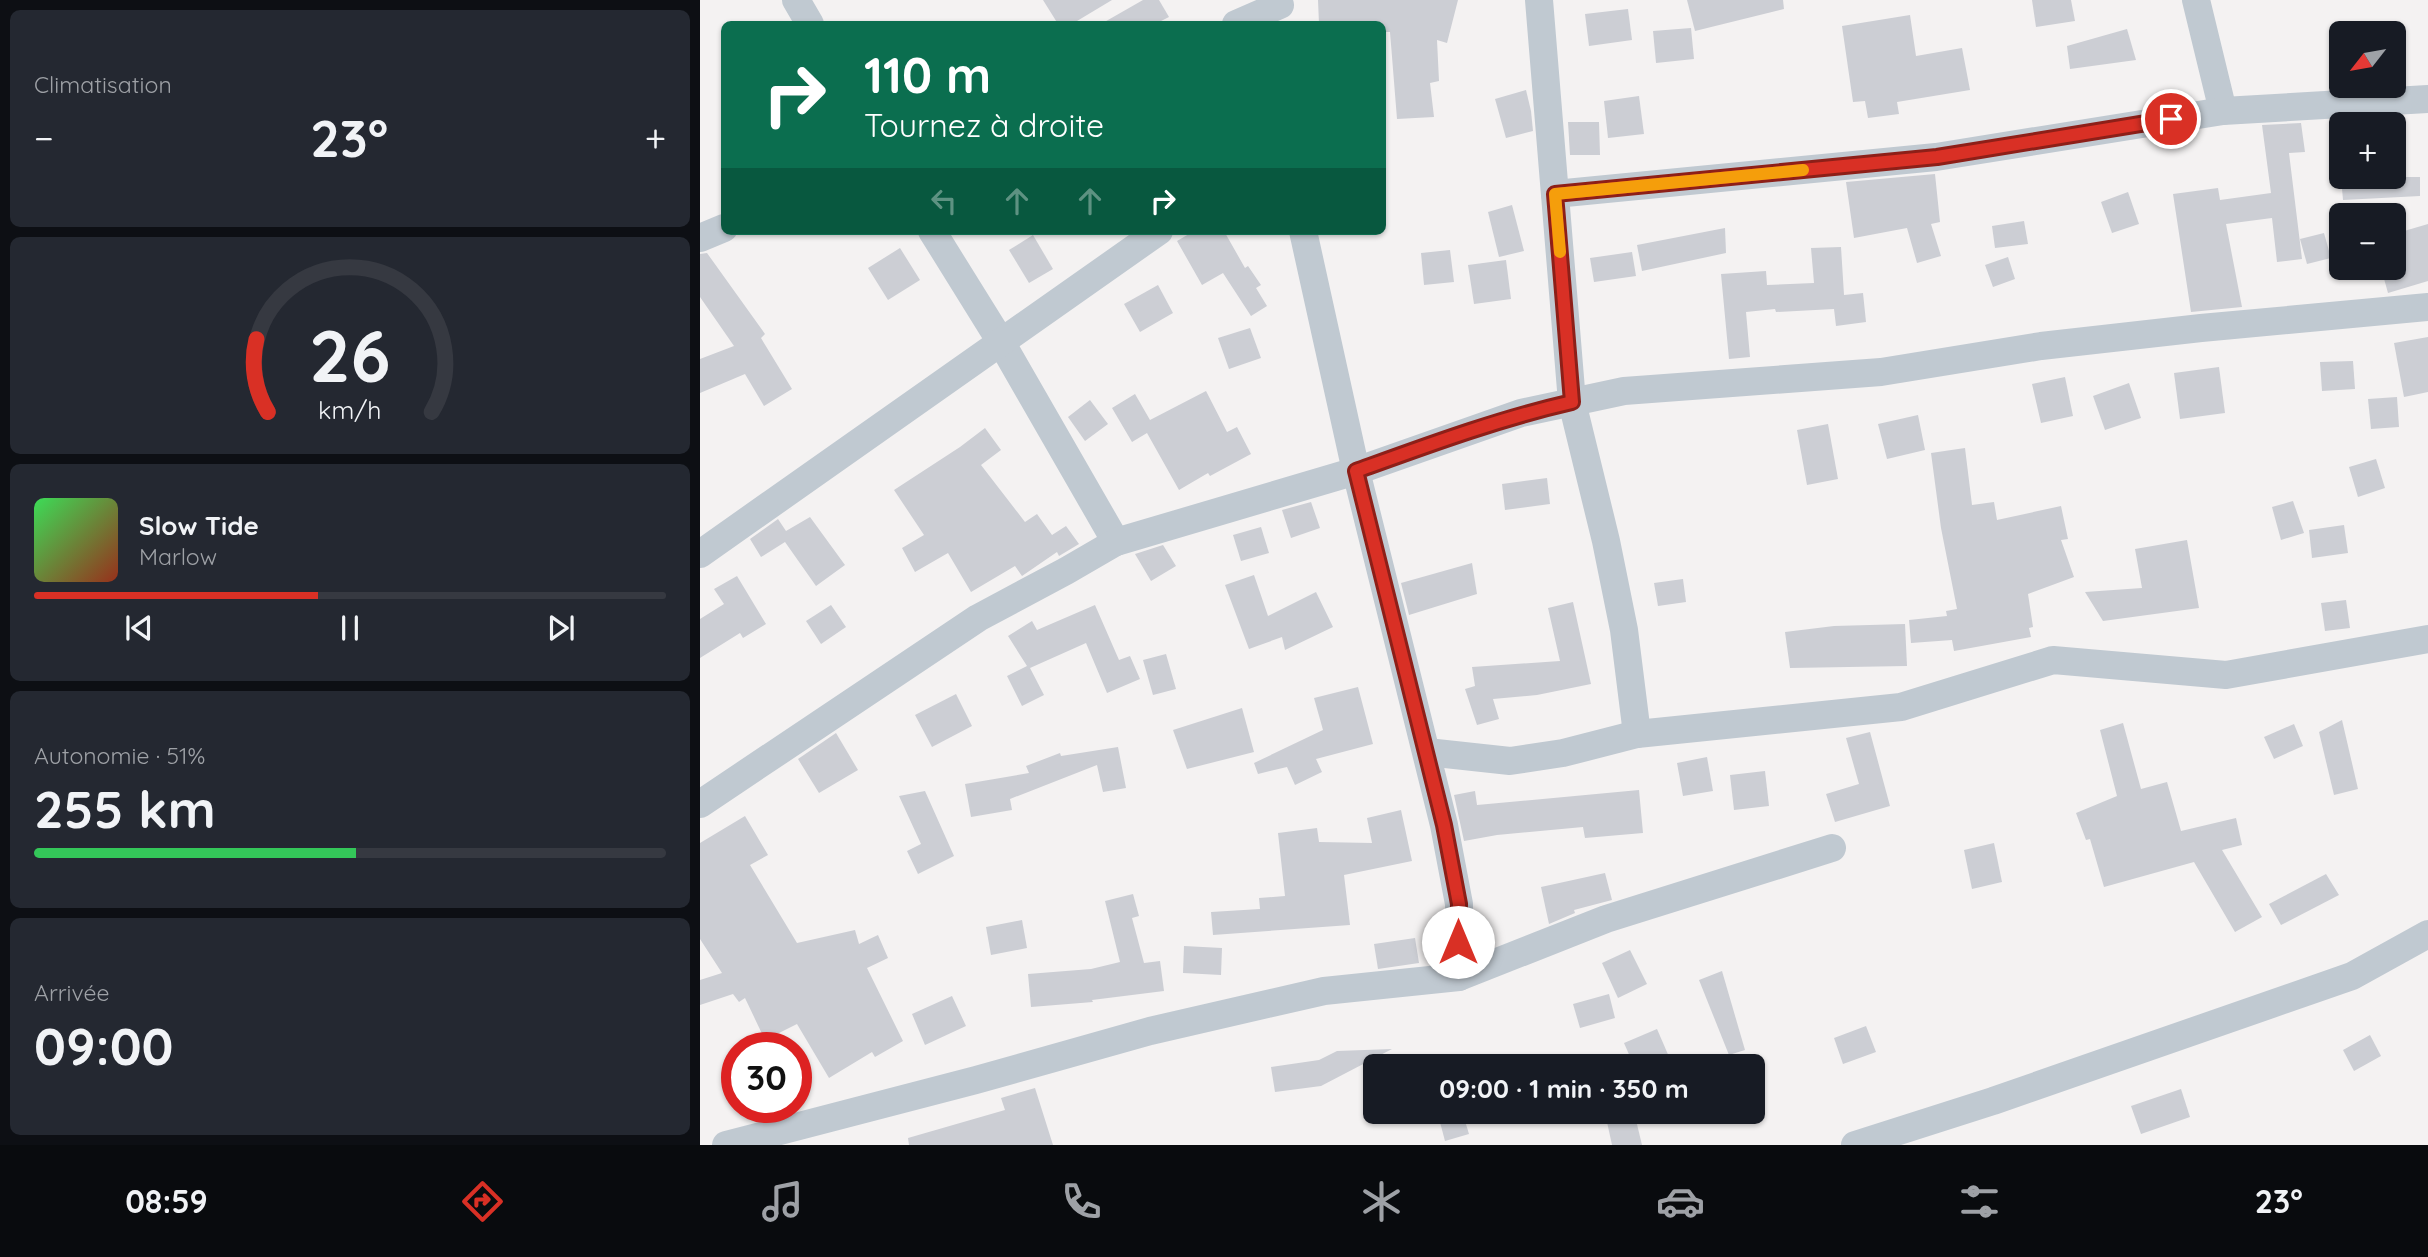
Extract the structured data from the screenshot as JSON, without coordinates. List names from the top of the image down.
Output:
{
  "north": "bottom left",
  "page": {
    "tile": [
      "Climatisation",
      ["Autonomie · 51%", "255 km"],
      ["Arrivée", "09:00"]
    ],
    "map_buttons": ["+", "−"],
    "turn": ["110 m", "Tournez à droite"],
    "heat": ["−", "23°", "+"],
    "song": ["Slow Tide", "Marlow"],
    "limit": "30",
    "trip": "09:00 · 1 min · 350 m",
    "tabs": ["08:59", "23°"],
    "gauge": ["26", "km/h"]
  }
}
